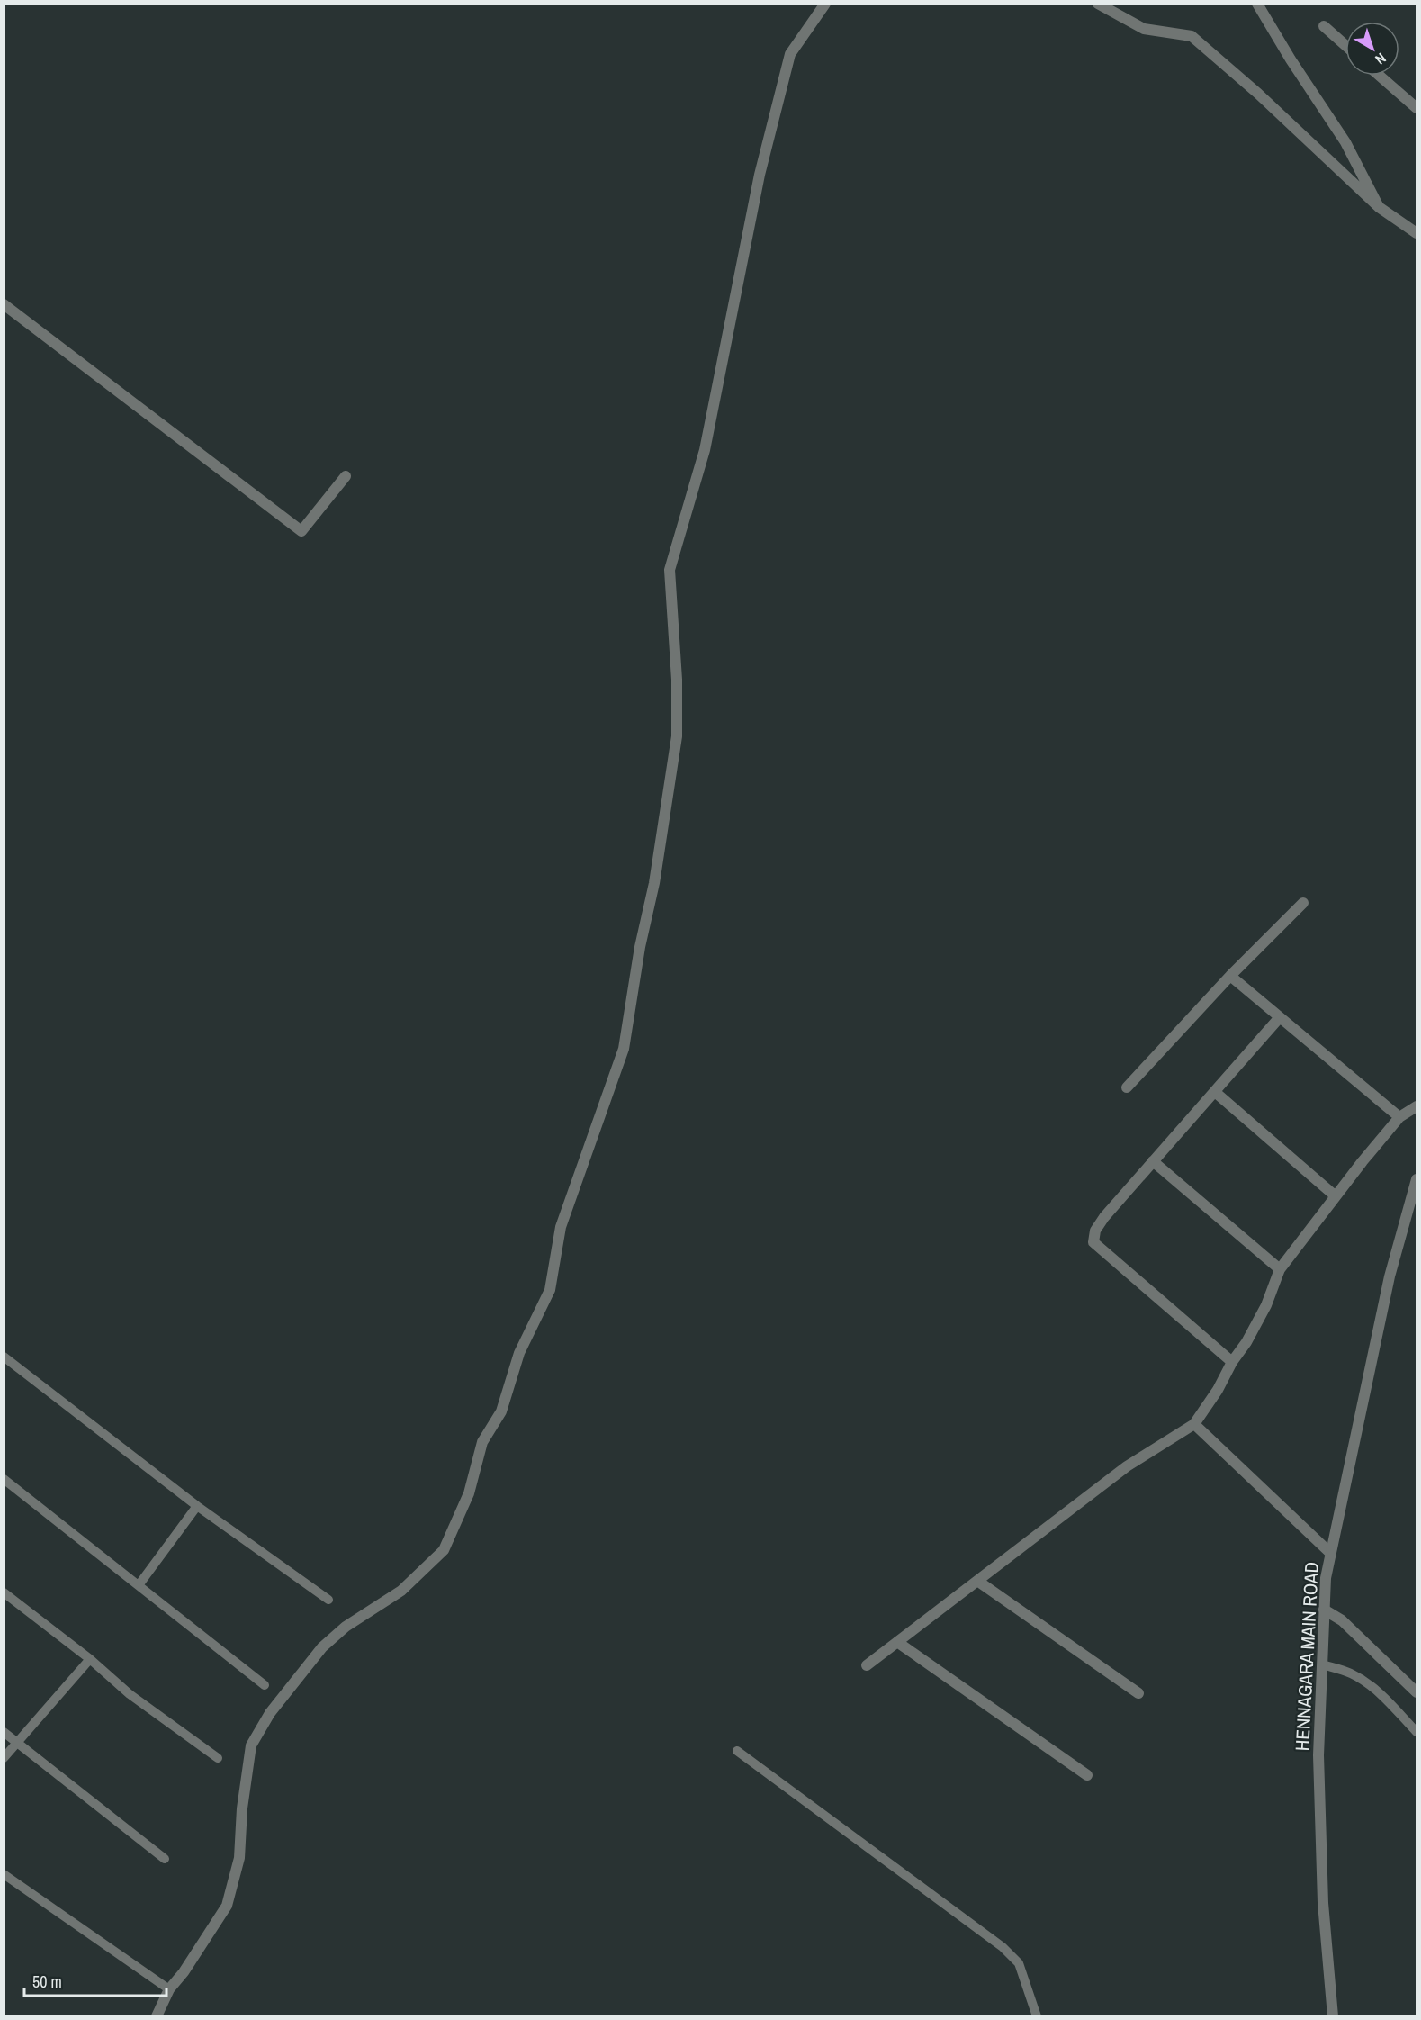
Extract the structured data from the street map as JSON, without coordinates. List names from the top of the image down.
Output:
{
  "streets": {
    "street": ["HENNAGARA MAIN ROAD"]
  },
  "scale_bar": "50 m",
  "north": "bottom right"
}
